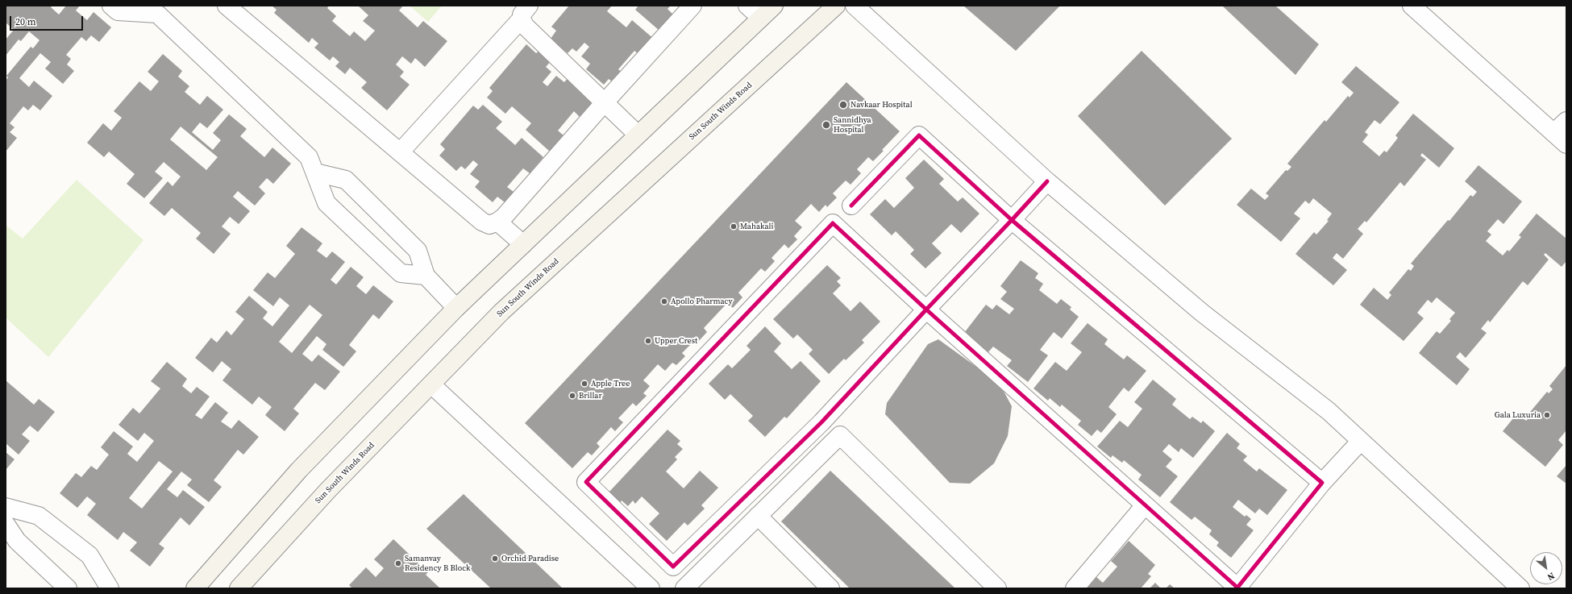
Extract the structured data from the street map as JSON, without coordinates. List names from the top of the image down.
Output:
{
  "streets": {
    "street": ["Sun South Winds Road"]
  },
  "places": [
    "Navkaar Hospital",
    "Sannidhya Hospital",
    "Mahakali",
    "Apollo Pharmacy",
    "Upper Crest",
    "Apple Tree",
    "Brillar",
    "Gala Luxuria",
    "Orchid Paradise",
    "Samanvay Residency B Block"
  ],
  "scale_bar": "20 m",
  "north": "bottom right"
}
